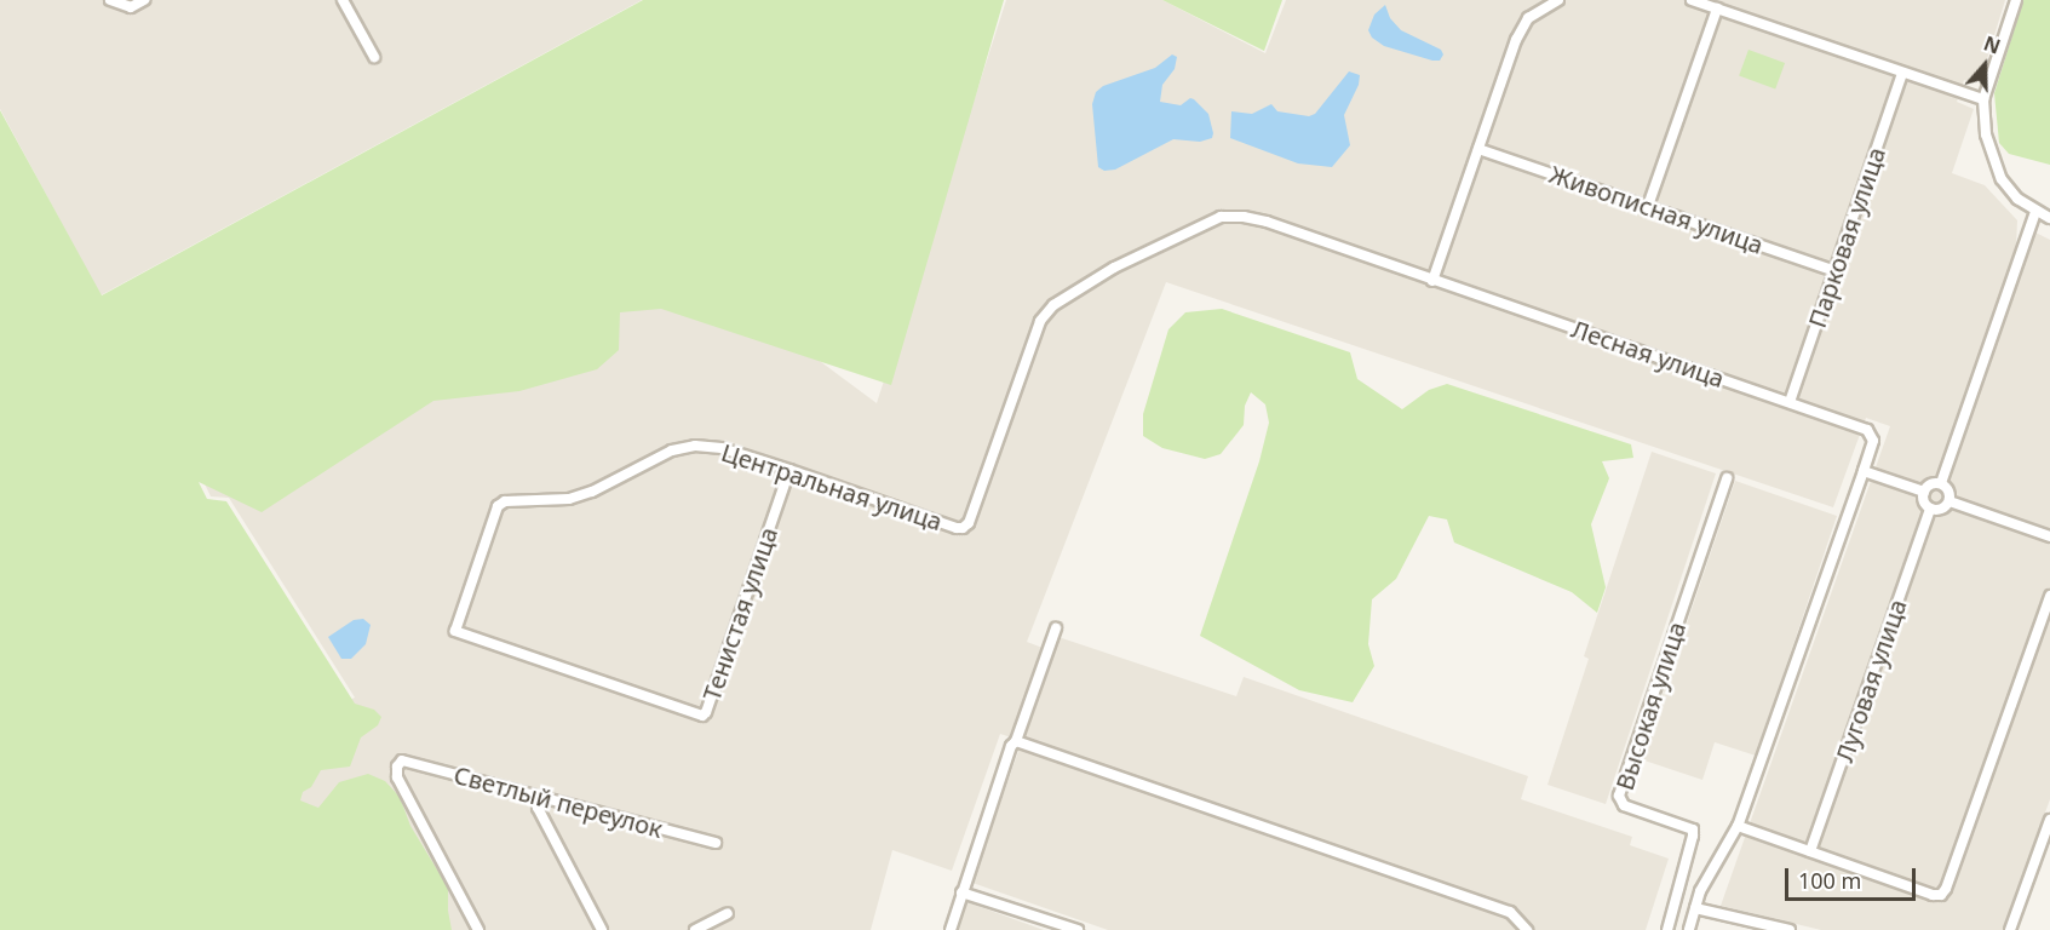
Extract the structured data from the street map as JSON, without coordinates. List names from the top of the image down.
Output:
{
  "streets": {
    "street": [
      "Живописная улица",
      "Парковая улица",
      "Лесная улица",
      "Центральная улица",
      "Тенистая улица",
      "Луговая улица",
      "Высокая улица",
      "Светлый переулок"
    ]
  },
  "crossings": [
    ["Живописная улица", "Парковая улица"],
    ["Парковая улица", "Лесная улица"],
    ["Лесная улица", "Центральная улица"],
    ["Центральная улица", "Тенистая улица"]
  ],
  "scale_bar": "100 m",
  "north": "top"
}
